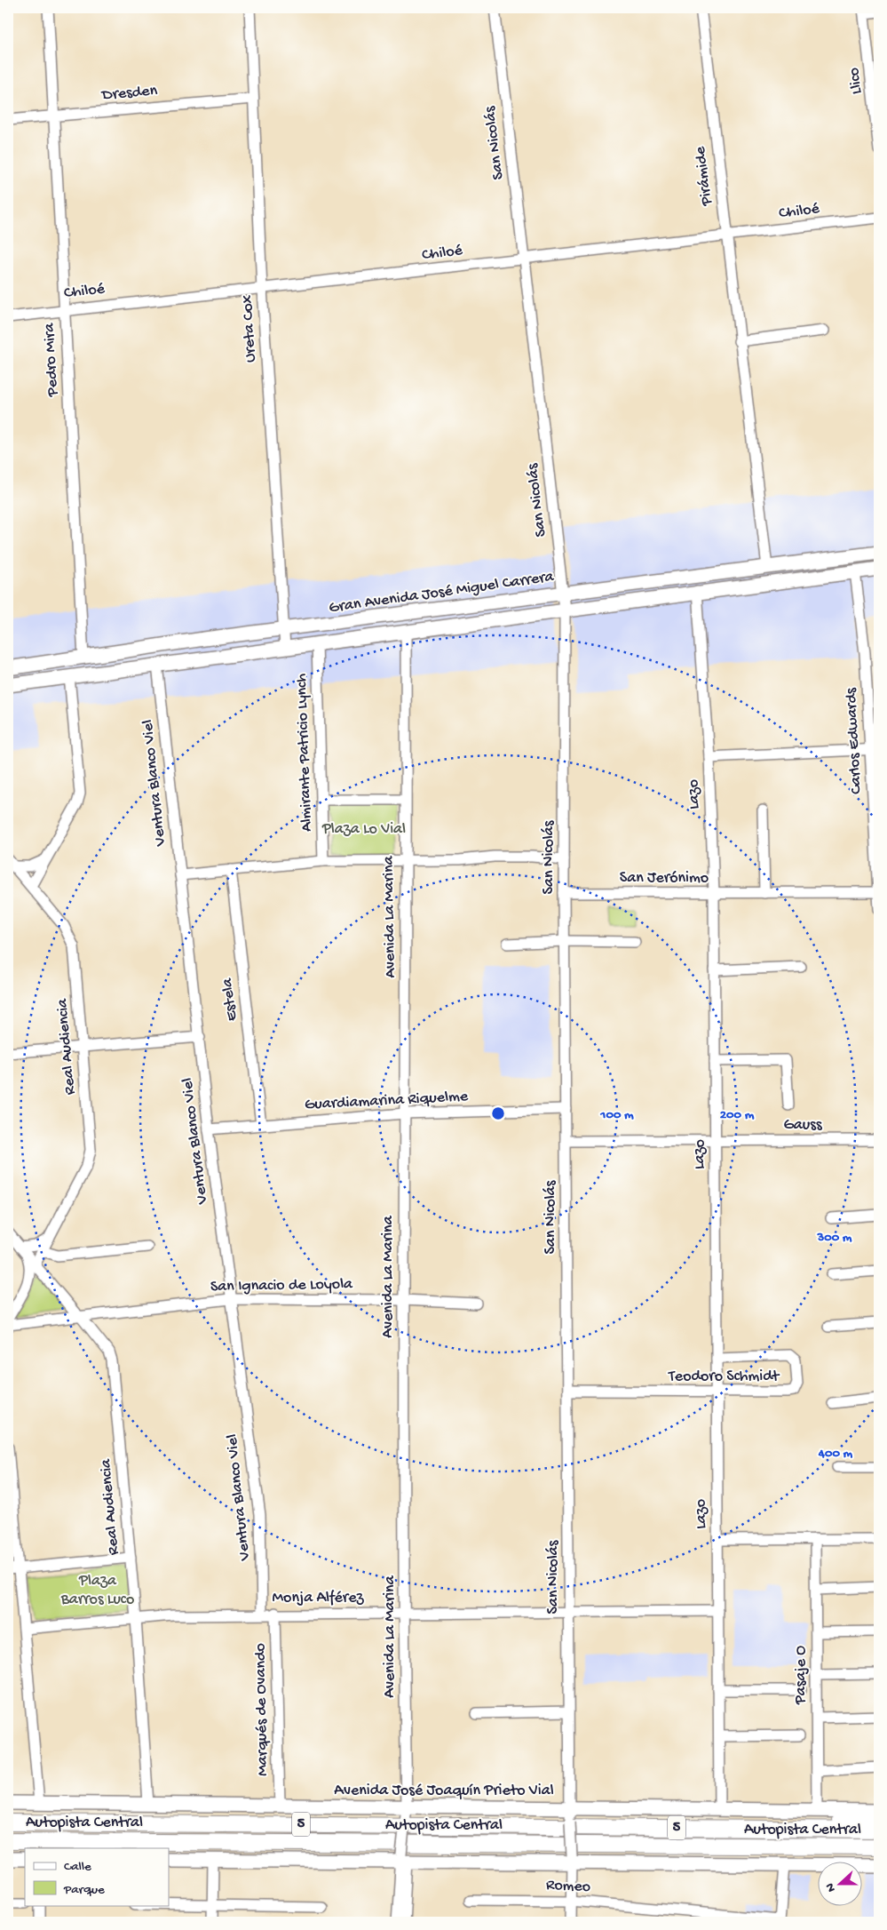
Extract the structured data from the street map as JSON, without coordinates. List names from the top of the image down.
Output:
{
  "streets": {
    "highway": ["Autopista Central", "5"],
    "main road": ["Gran Avenida José Miguel Carrera", "Avenida José Joaquín Prieto Vial"],
    "street": [
      "Llico",
      "Dresden",
      "San Nicolás",
      "Pirámide",
      "Chiloé",
      "Ureta Cox",
      "Pedro Mira",
      "Carlos Edwards",
      "Almirante Patricio Lynch",
      "Ventura Blanco Viel",
      "Lazo",
      "San Jerónimo",
      "Avenida La Marina",
      "Estela",
      "Real Audiencia",
      "Guardiamarina Riquelme",
      "Gauss",
      "San Ignacio de Loyola",
      "Teodoro Schmidt",
      "Monja Alférez",
      "Pasaje O",
      "Marqués de Ovando",
      "Romeo"
    ]
  },
  "crossings": [
    ["Dresden", "Ureta Cox"],
    ["Dresden", "Pedro Mira"],
    ["San Nicolás", "Chiloé"],
    ["San Nicolás", "Gran Avenida José Miguel Carrera"],
    ["San Nicolás", "San Jerónimo"],
    ["San Nicolás", "Guardiamarina Riquelme"],
    ["San Nicolás", "Gauss"],
    ["San Nicolás", "Teodoro Schmidt"],
    ["San Nicolás", "Monja Alférez"],
    ["San Nicolás", "Avenida José Joaquín Prieto Vial"],
    ["San Nicolás", "Romeo"],
    ["Pirámide", "Chiloé"],
    ["Pirámide", "Gran Avenida José Miguel Carrera"],
    ["Chiloé", "Ureta Cox"],
    ["Chiloé", "Pedro Mira"],
    ["Ureta Cox", "Gran Avenida José Miguel Carrera"],
    ["Pedro Mira", "Gran Avenida José Miguel Carrera"],
    ["Gran Avenida José Miguel Carrera", "Carlos Edwards"],
    ["Gran Avenida José Miguel Carrera", "Almirante Patricio Lynch"],
    ["Gran Avenida José Miguel Carrera", "Ventura Blanco Viel"],
    ["Gran Avenida José Miguel Carrera", "Lazo"],
    ["Gran Avenida José Miguel Carrera", "Avenida La Marina"],
    ["Carlos Edwards", "San Jerónimo"],
    ["Ventura Blanco Viel", "Guardiamarina Riquelme"],
    ["Ventura Blanco Viel", "San Ignacio de Loyola"],
    ["Ventura Blanco Viel", "Monja Alférez"],
    ["Lazo", "San Jerónimo"],
    ["Lazo", "Gauss"],
    ["Lazo", "Teodoro Schmidt"],
    ["Lazo", "Monja Alférez"],
    ["Lazo", "Avenida José Joaquín Prieto Vial"],
    ["Avenida La Marina", "Guardiamarina Riquelme"],
    ["Avenida La Marina", "San Ignacio de Loyola"],
    ["Avenida La Marina", "Monja Alférez"],
    ["Avenida La Marina", "Avenida José Joaquín Prieto Vial"],
    ["Estela", "Guardiamarina Riquelme"],
    ["Real Audiencia", "San Ignacio de Loyola"],
    ["Real Audiencia", "Monja Alférez"],
    ["Real Audiencia", "Avenida José Joaquín Prieto Vial"],
    ["Monja Alférez", "Marqués de Ovando"],
    ["Pasaje O", "Avenida José Joaquín Prieto Vial"],
    ["Marqués de Ovando", "Avenida José Joaquín Prieto Vial"]
  ],
  "parks": ["Plaza Lo Vial", "Plaza Barros Luco"],
  "legend": ["Calle", "Parque"],
  "north": "left",
  "rings": [
    "100 m",
    "200 m",
    "300 m",
    "400 m"
  ]
}
